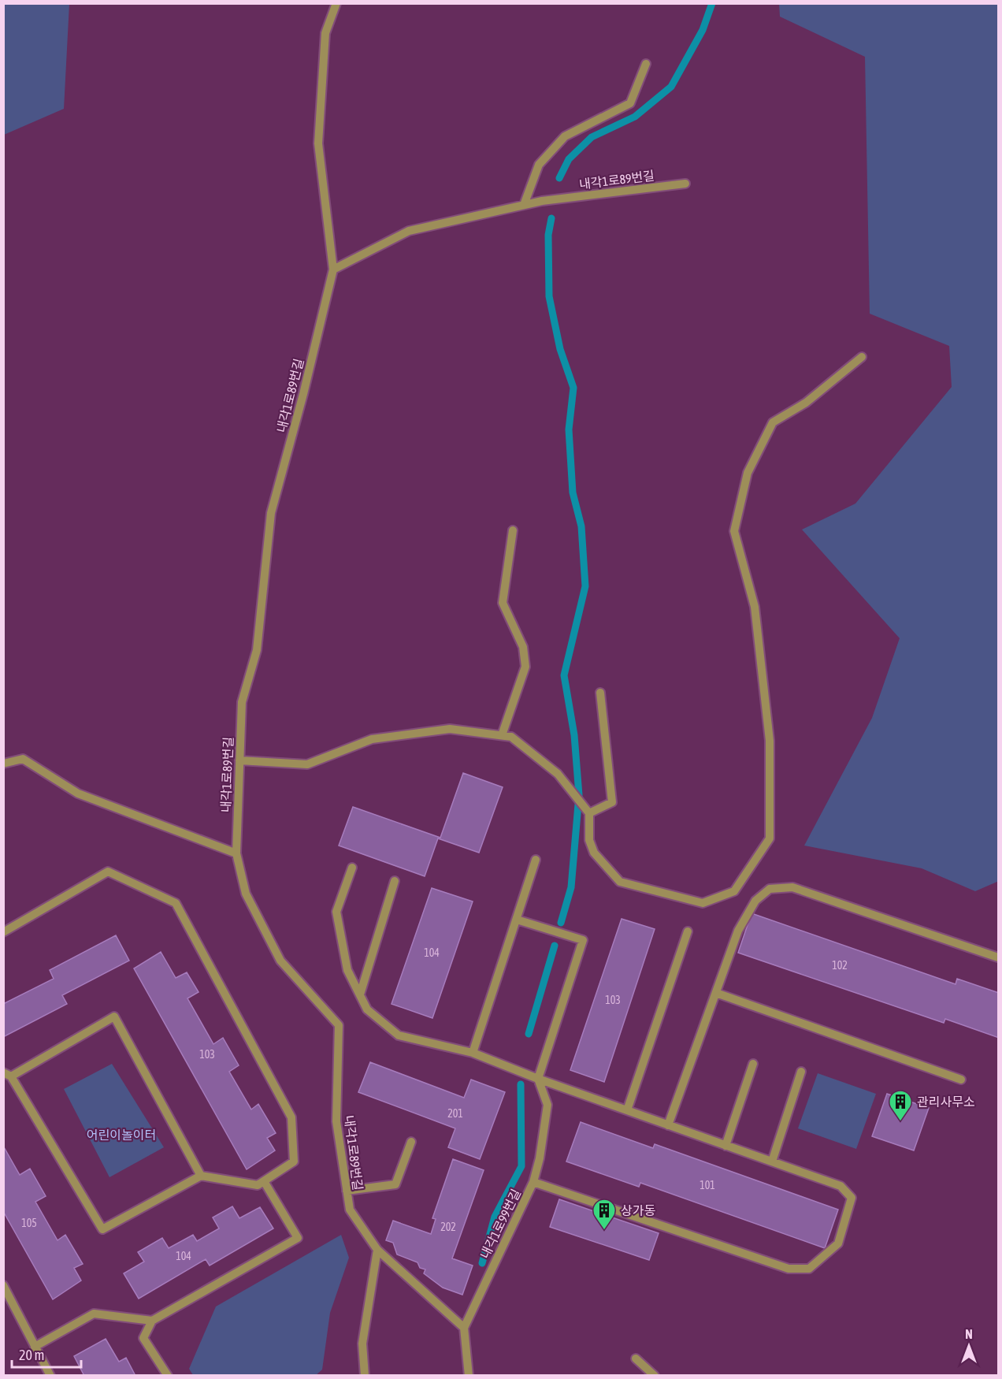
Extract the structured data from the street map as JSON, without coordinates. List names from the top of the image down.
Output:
{
  "streets": {
    "street": ["내각1로89번길", "내각1로99번길"]
  },
  "crossings": [
    ["내각1로89번길", "내각1로99번길"]
  ],
  "parks": ["어린이놀이터"],
  "places": {
    "building": ["관리사무소", "상가동"]
  },
  "house_numbers": [
    "104",
    "102",
    "103",
    "103",
    "201",
    "101",
    "105",
    "202",
    "104"
  ],
  "scale_bar": "20 m",
  "north": "top"
}
